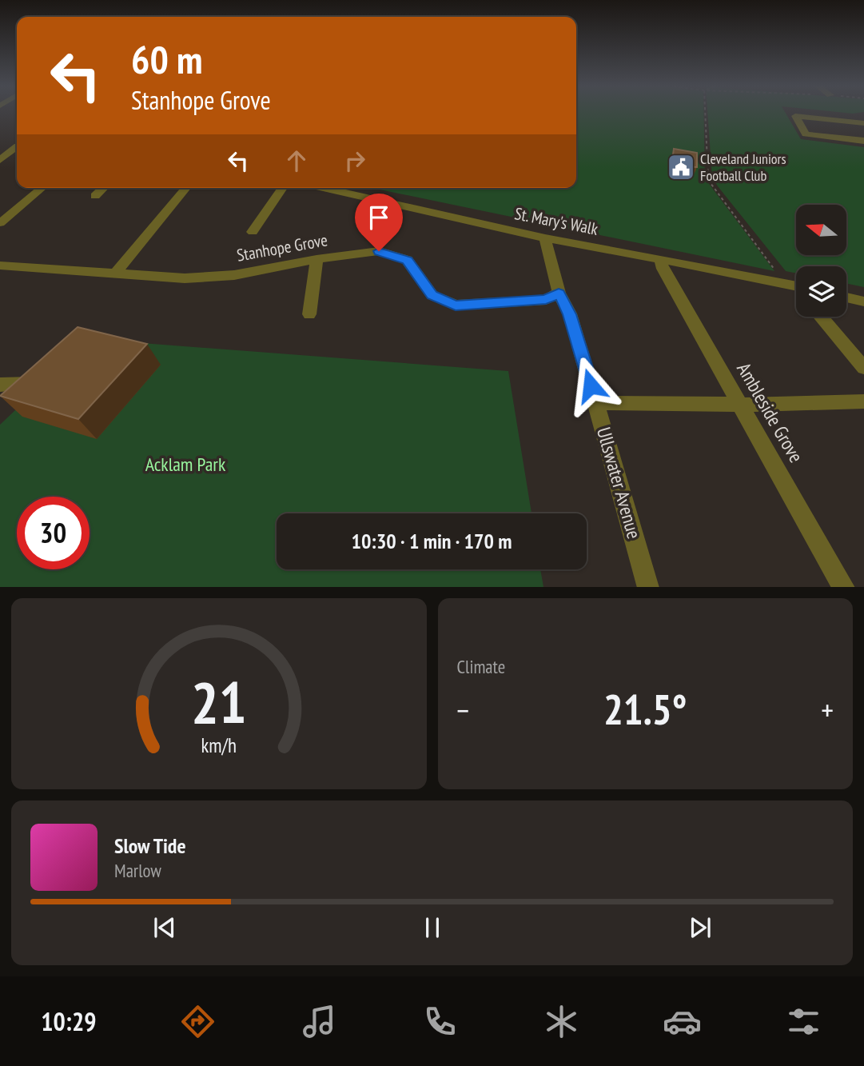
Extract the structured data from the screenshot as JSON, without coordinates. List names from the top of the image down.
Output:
{
  "streets": {
    "street": [
      "St. Mary's Walk",
      "Stanhope Grove",
      "Ambleside Grove",
      "Ullswater Avenue"
    ]
  },
  "crossings": [
    ["St. Mary's Walk", "Ambleside Grove"],
    ["Stanhope Grove", "Ullswater Avenue"]
  ],
  "parks": ["Acklam Park"],
  "places": {
    "public building": ["Cleveland Juniors Football Club"]
  },
  "north": "left",
  "page": {
    "turn": ["60 m", "Stanhope Grove"],
    "limit": "30",
    "trip": "10:30 · 1 min · 170 m",
    "tile": "Climate",
    "heat": ["−", "21.5°", "+"],
    "song": ["Slow Tide", "Marlow"],
    "tabs": "10:29",
    "gauge": ["21", "km/h"]
  }
}
